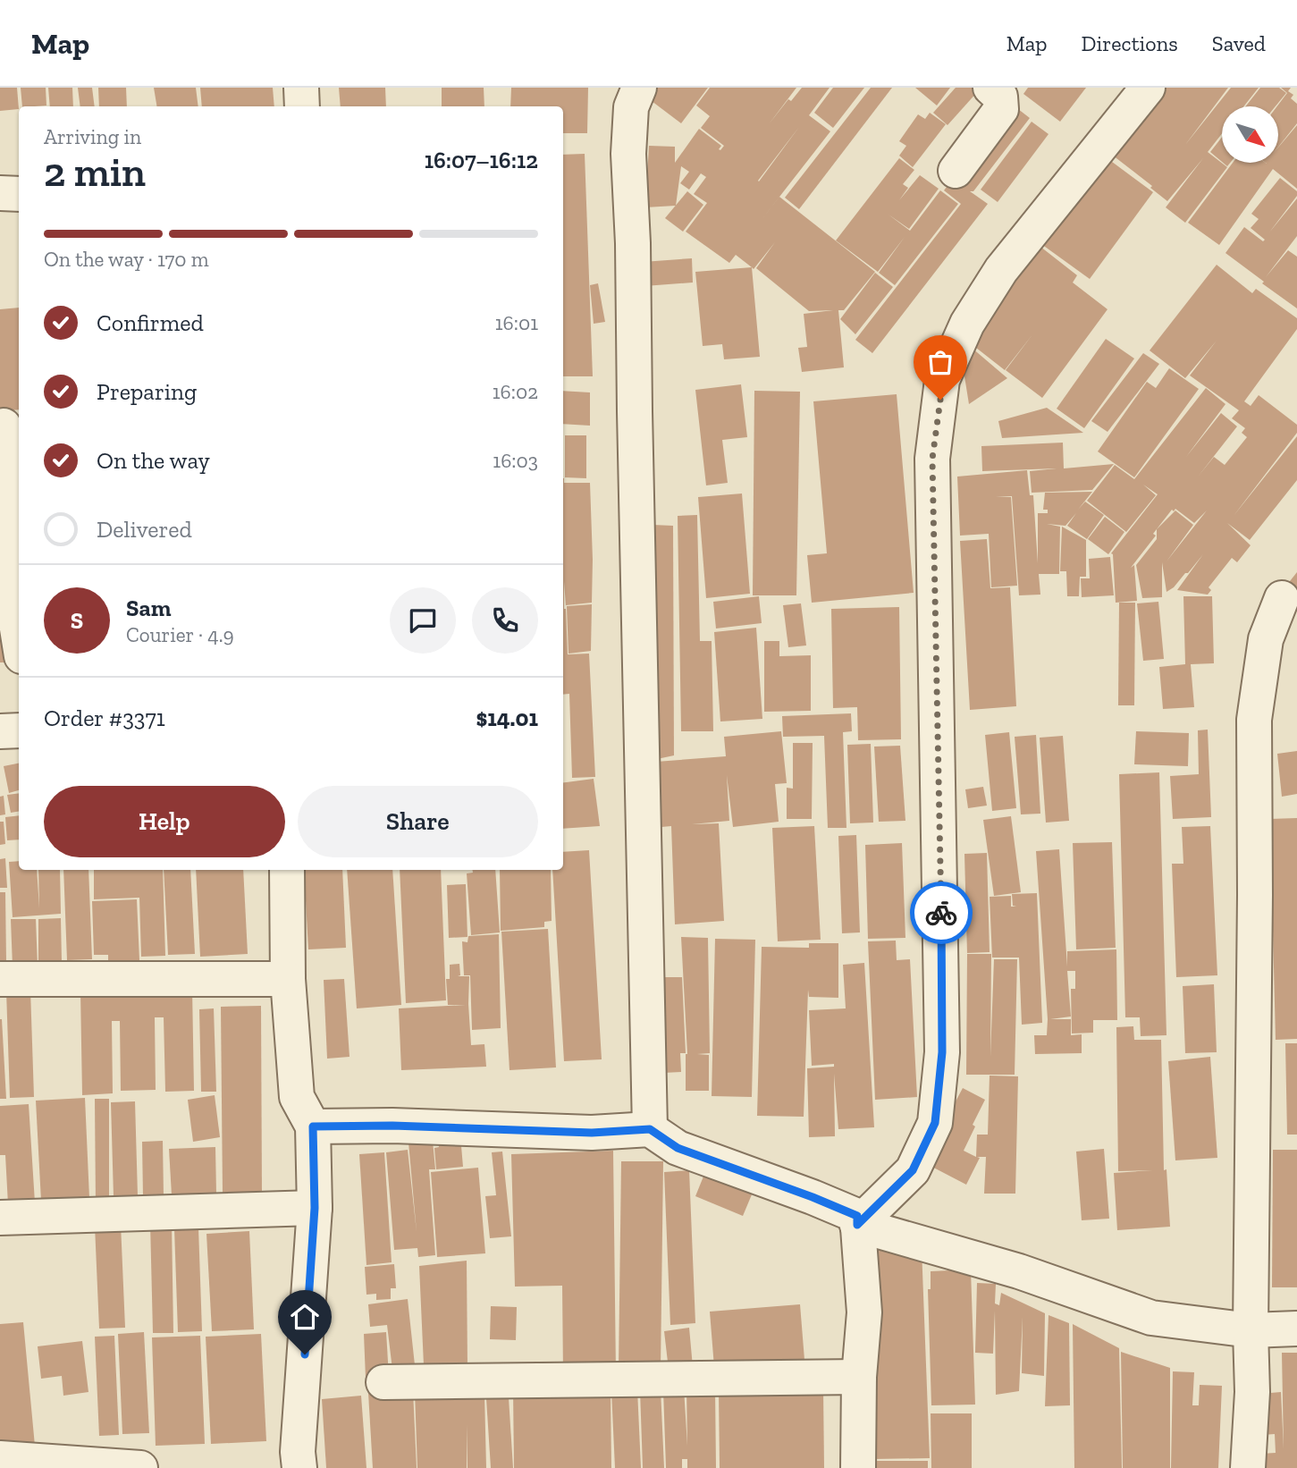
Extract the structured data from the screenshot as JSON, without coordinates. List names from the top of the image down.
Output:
{
  "north": "bottom right",
  "page": {
    "header": "Map",
    "nav": ["Map", "Directions", "Saved"],
    "heading": ["2 min", "Arriving in", "16:07–16:12"],
    "panel": [
      "Sam",
      "Courier · 4.9",
      "Order #3371",
      "$14.01"
    ],
    "bar": "On the way · 170 m",
    "list": [
      ["Confirmed", "16:01"],
      ["Preparing", "16:02"],
      ["On the way", "16:03"],
      "Delivered"
    ],
    "round": "S",
    "buttons": ["Help", "Share"]
  }
}
